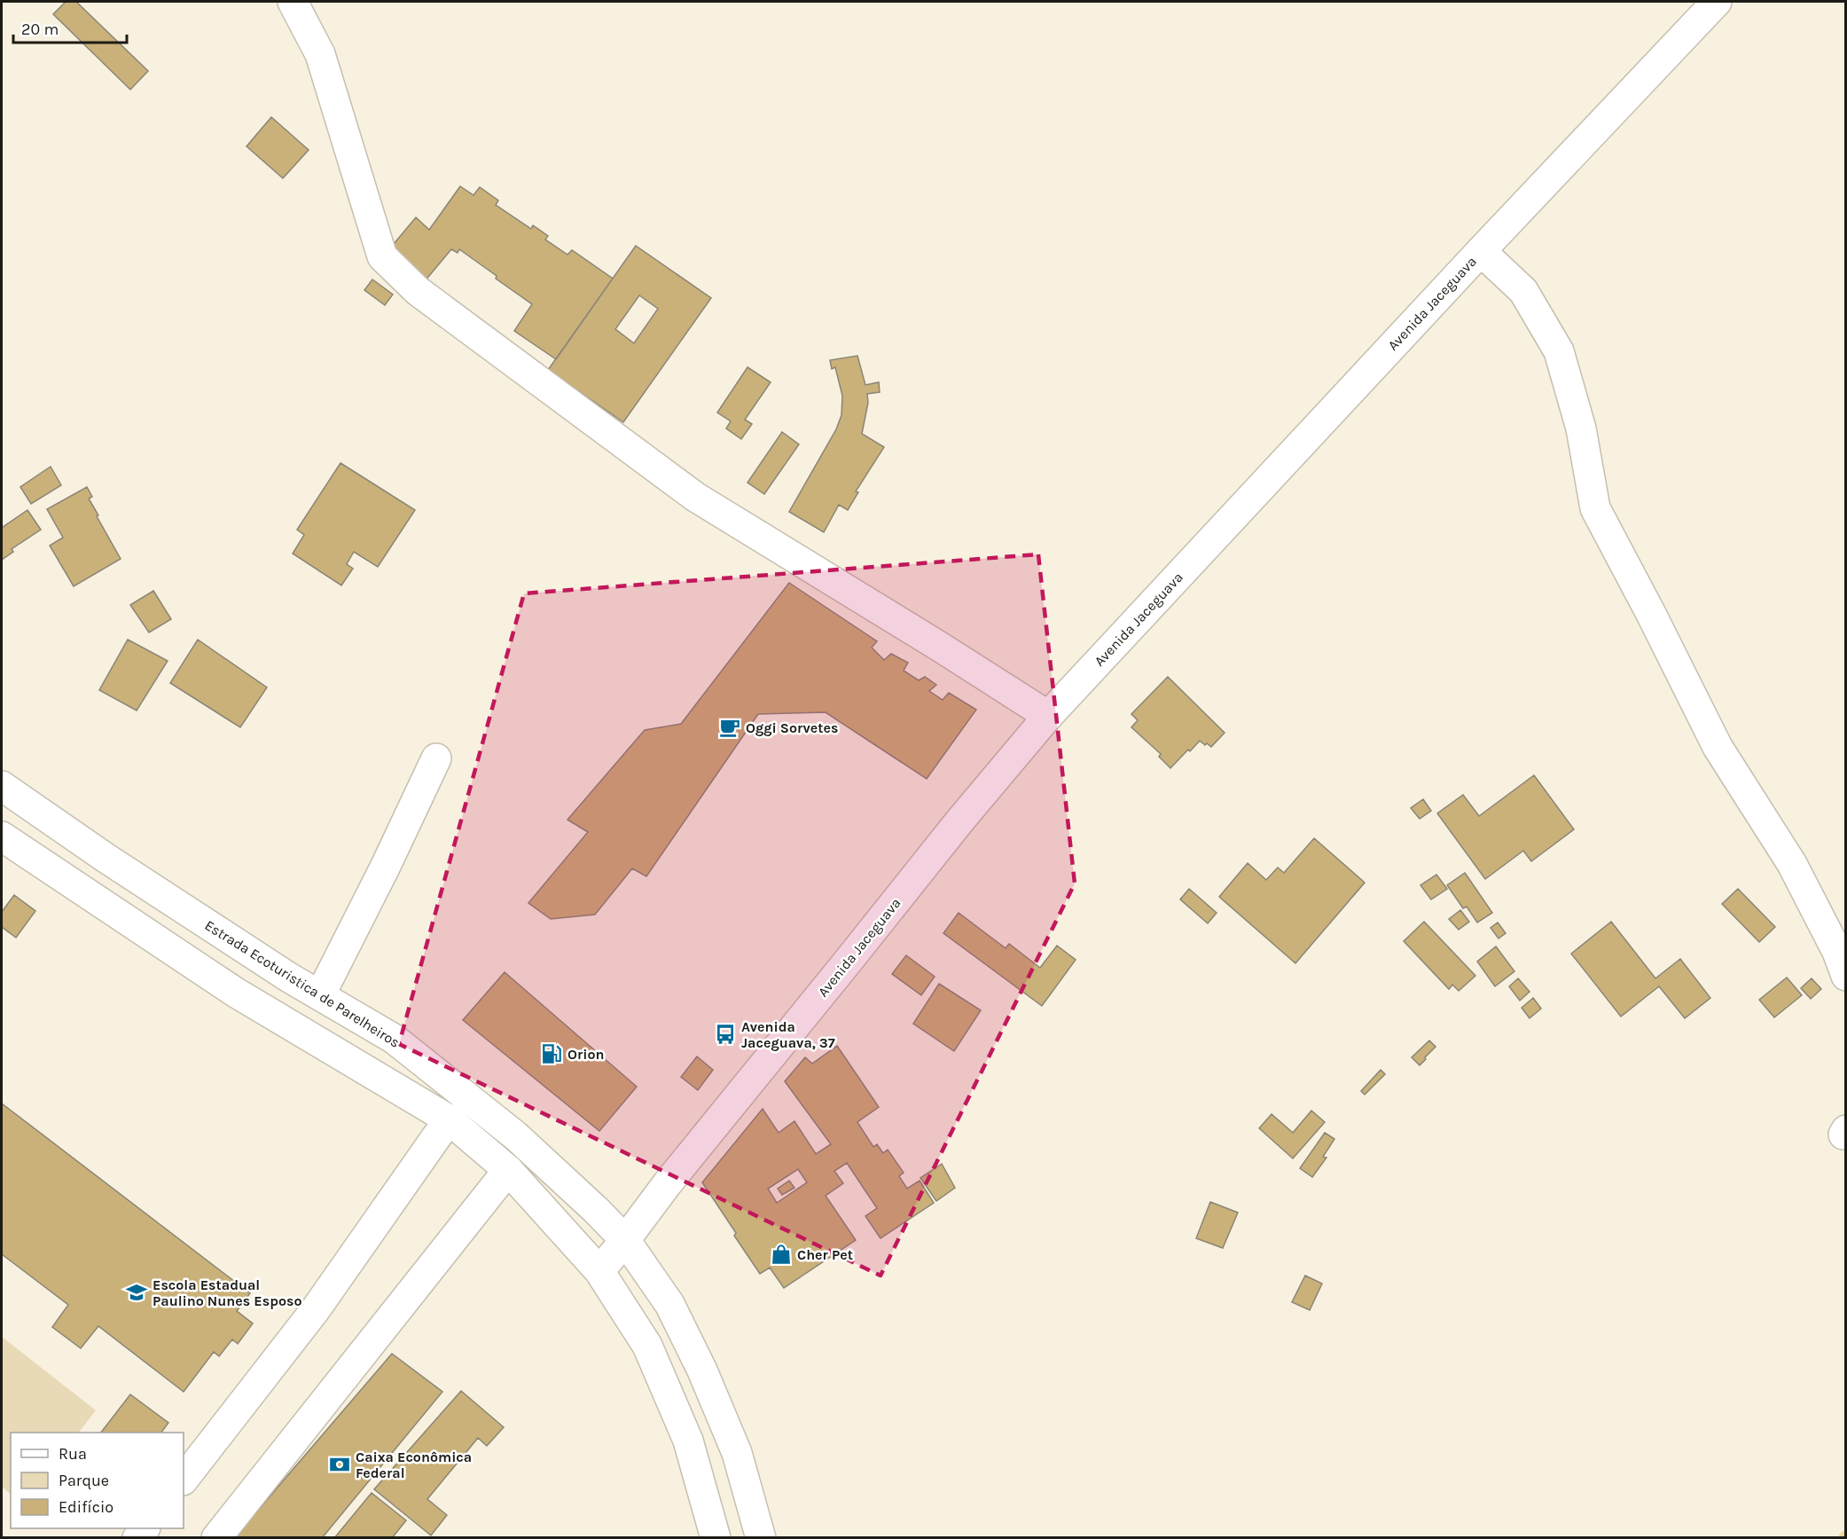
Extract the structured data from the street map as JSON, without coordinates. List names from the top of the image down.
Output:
{
  "streets": {
    "main road": ["Avenida Jaceguava", "Estrada Ecoturistica de Parelheiros"]
  },
  "crossings": [
    ["Avenida Jaceguava", "Estrada Ecoturistica de Parelheiros"]
  ],
  "places": {
    "cafe": ["Oggi Sorvetes"],
    "bus stop": ["Avenida Jaceguava, 37"],
    "fuel station": ["Orion"],
    "shop": ["Cher Pet"],
    "school or university": ["Escola Estadual Paulino Nunes Esposo"],
    "bank": ["Caixa Econômica Federal"]
  },
  "legend": ["Rua", "Parque", "Edifício"],
  "scale_bar": "20 m"
}
